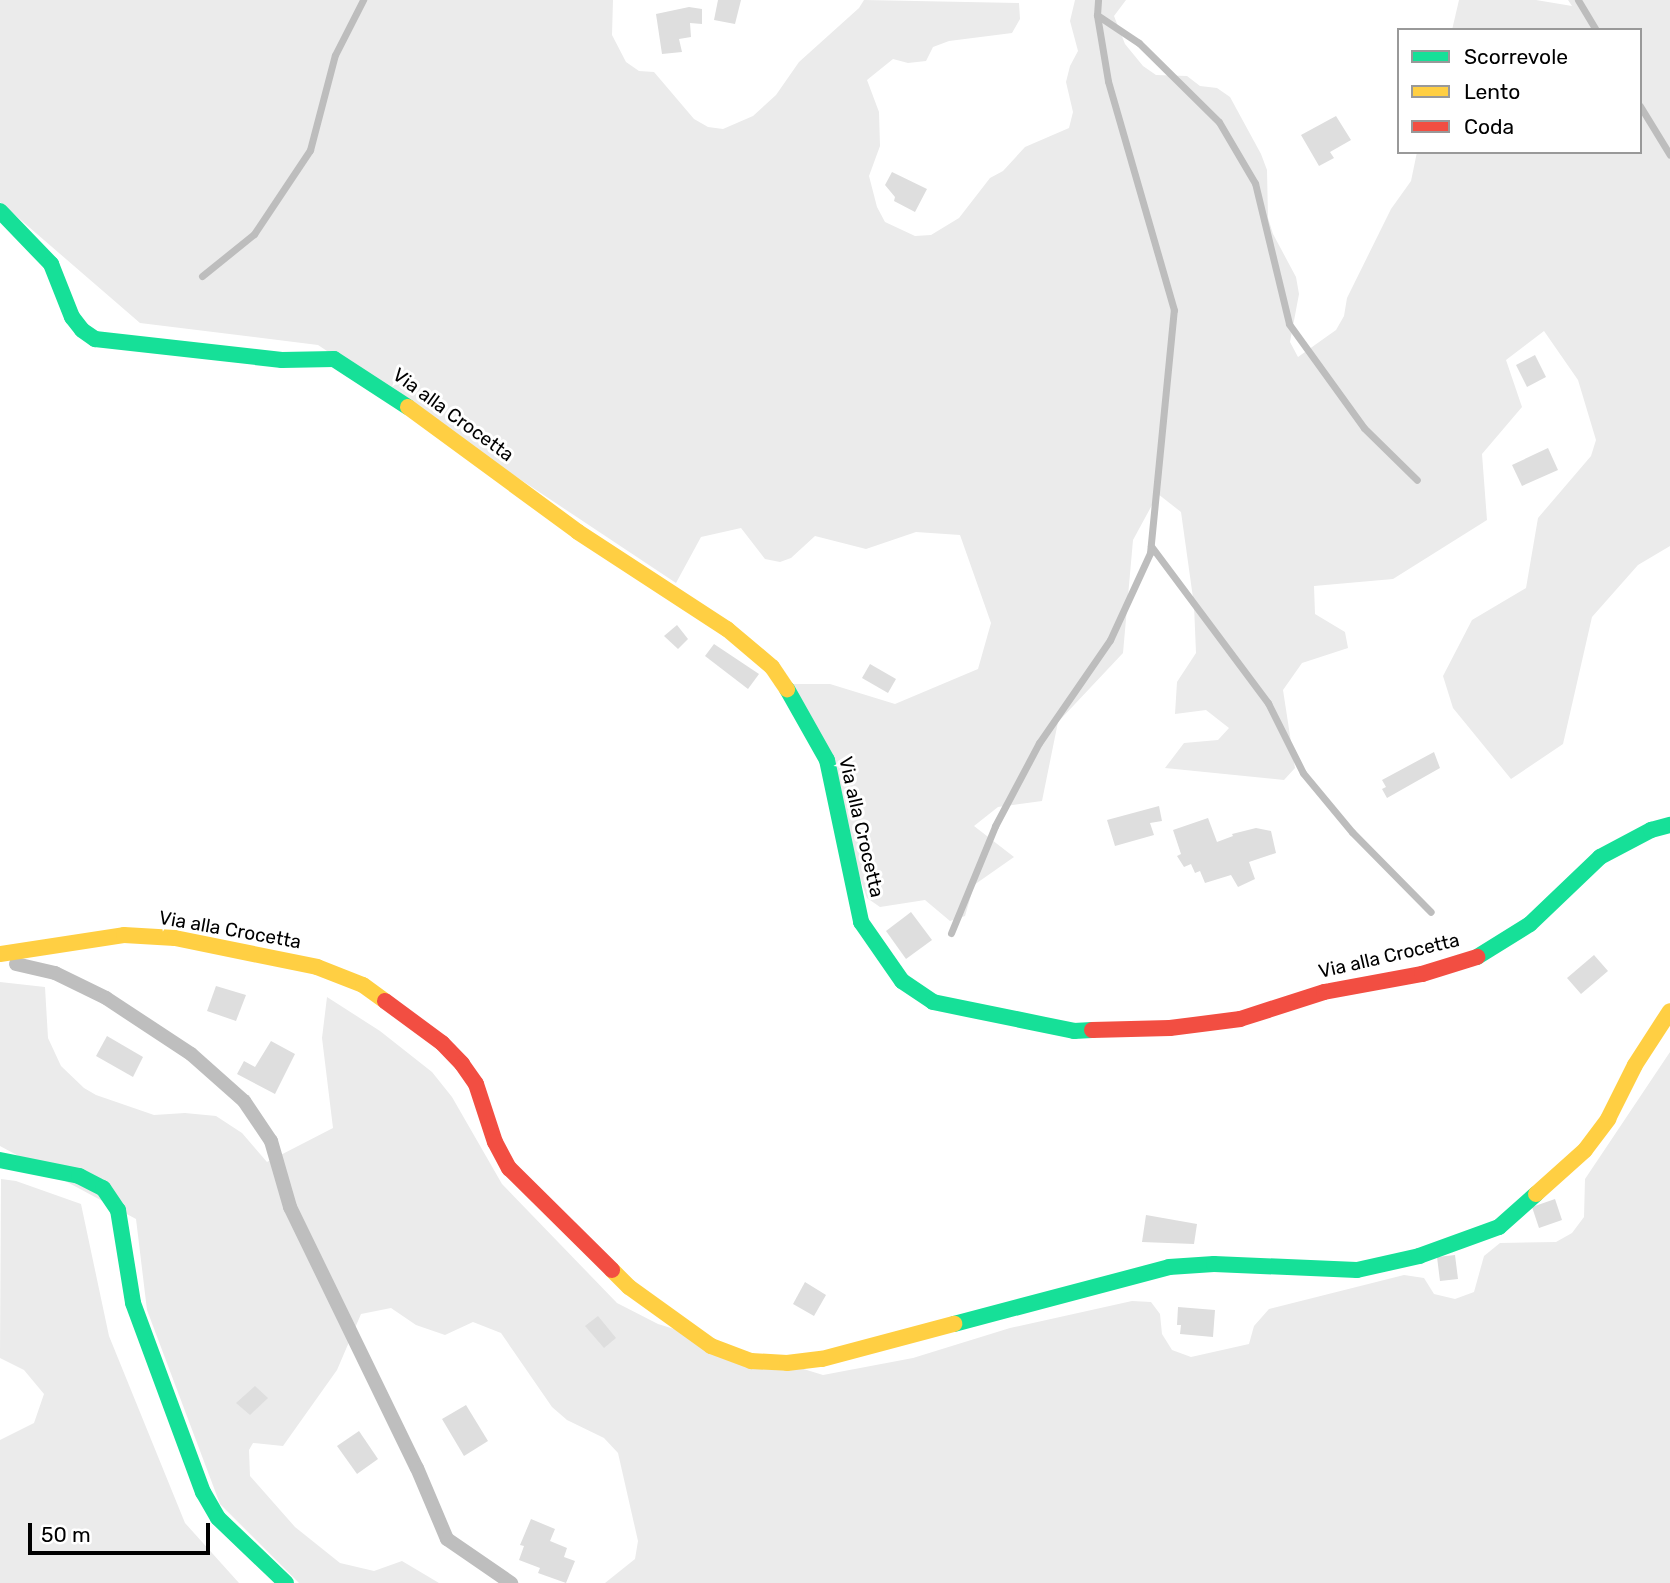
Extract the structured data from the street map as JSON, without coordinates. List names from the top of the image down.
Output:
{
  "streets": {
    "street": ["Via alla Crocetta"]
  },
  "legend": ["Scorrevole", "Lento", "Coda"],
  "scale_bar": "50 m"
}
